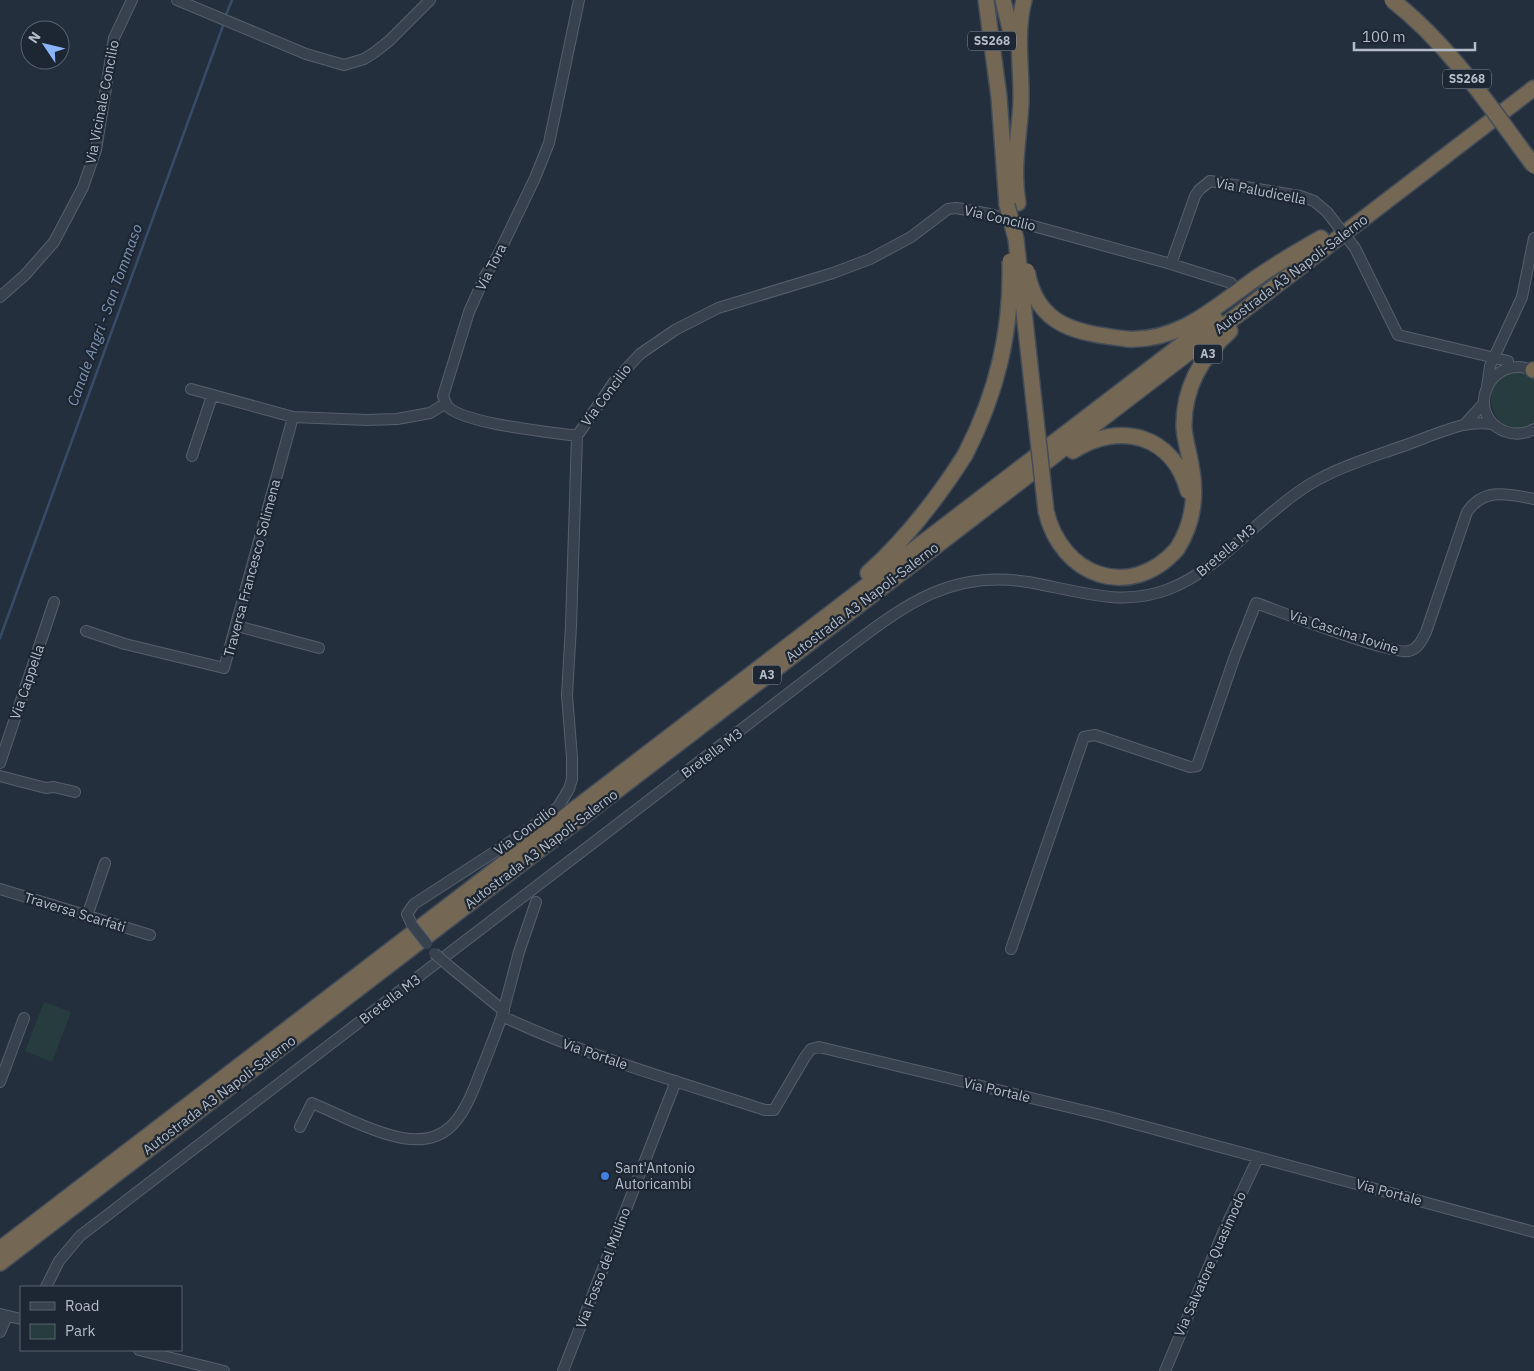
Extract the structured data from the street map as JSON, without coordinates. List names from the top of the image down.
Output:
{
  "streets": {
    "highway": ["SS268", "Autostrada A3 Napoli-Salerno", "A3"],
    "street": [
      "Via Vicinale Concilio",
      "Via Paludicella",
      "Via Concilio",
      "Via Tora",
      "Bretella M3",
      "Traversa Francesco Solimena",
      "Via Cascina Iovine",
      "Via Cappella",
      "Traversa Scarfati",
      "Via Portale",
      "Via Salvatore Quasimodo",
      "Via Fosso del Mulino"
    ]
  },
  "crossings": [
    ["SS268", "A3"],
    ["Via Paludicella", "Via Concilio"],
    ["Via Concilio", "Via Portale"],
    ["Autostrada A3 Napoli-Salerno", "A3"],
    ["Via Portale", "Via Salvatore Quasimodo"],
    ["Via Portale", "Via Fosso del Mulino"]
  ],
  "water": ["Canale Angri - San Tommaso"],
  "places": ["Sant'Antonio Autoricambi"],
  "legend": ["Road", "Park"],
  "scale_bar": "100 m",
  "north": "top left"
}
